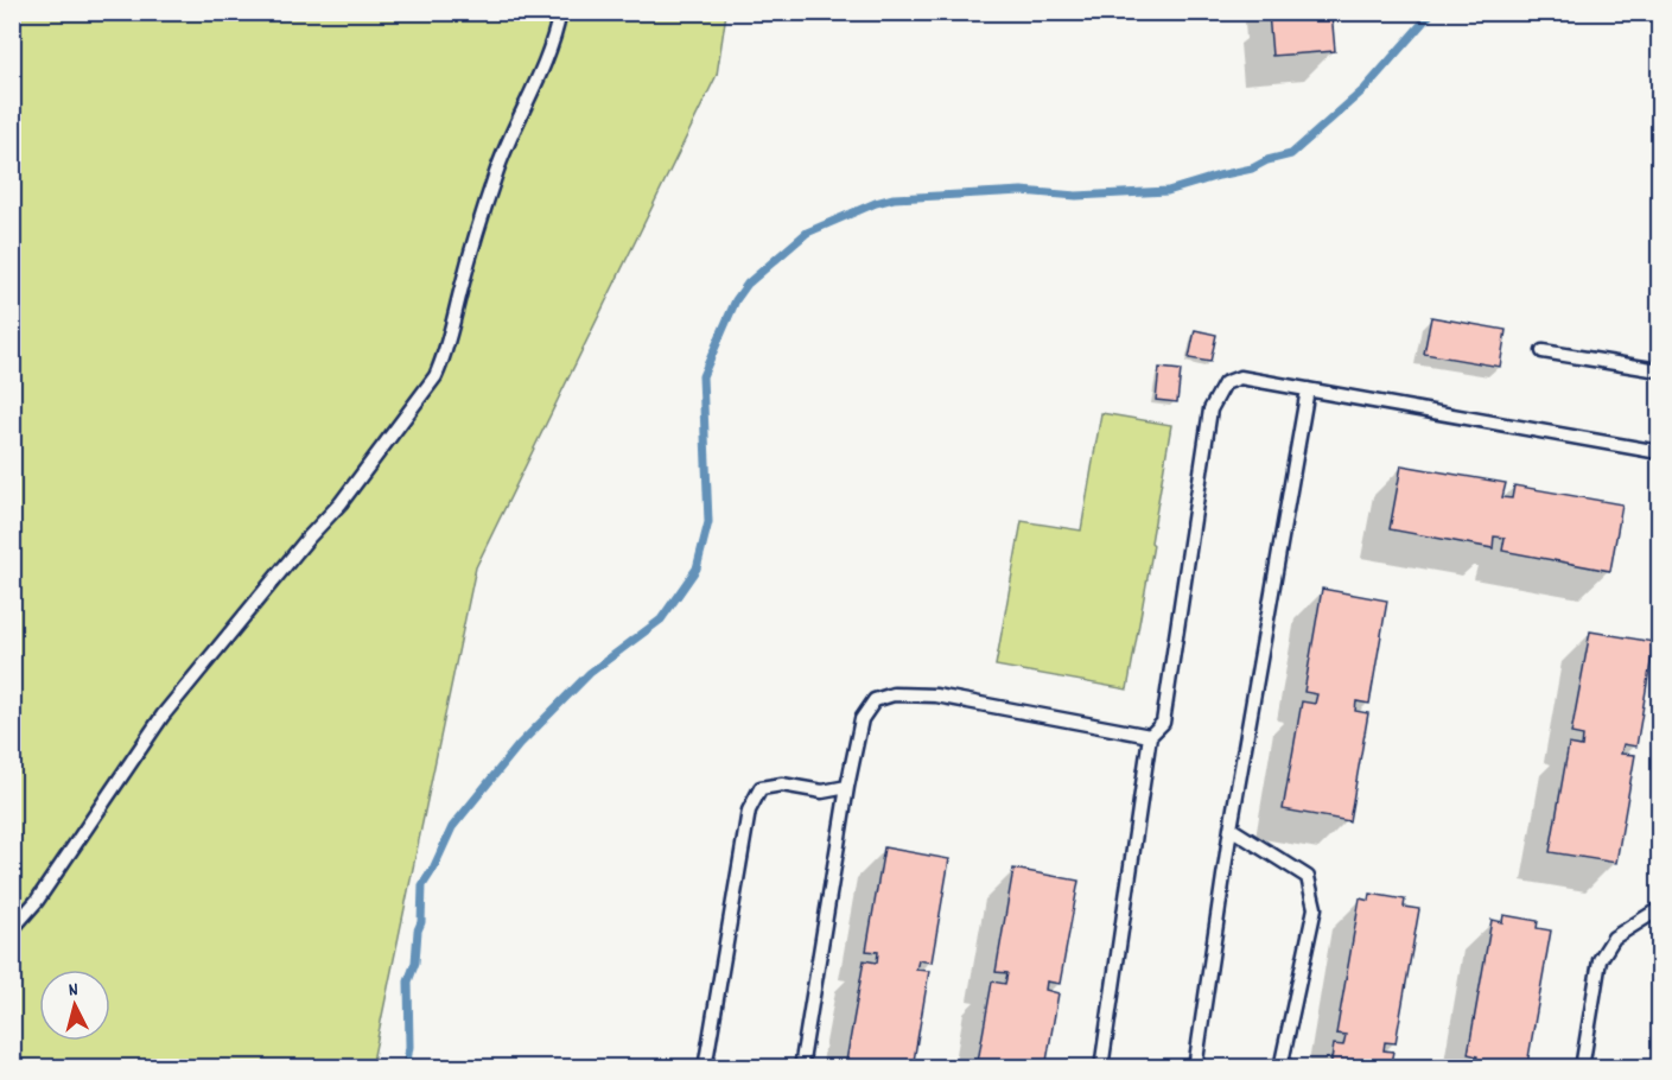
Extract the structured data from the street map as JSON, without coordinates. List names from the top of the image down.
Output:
{
  "north": "top"
}
